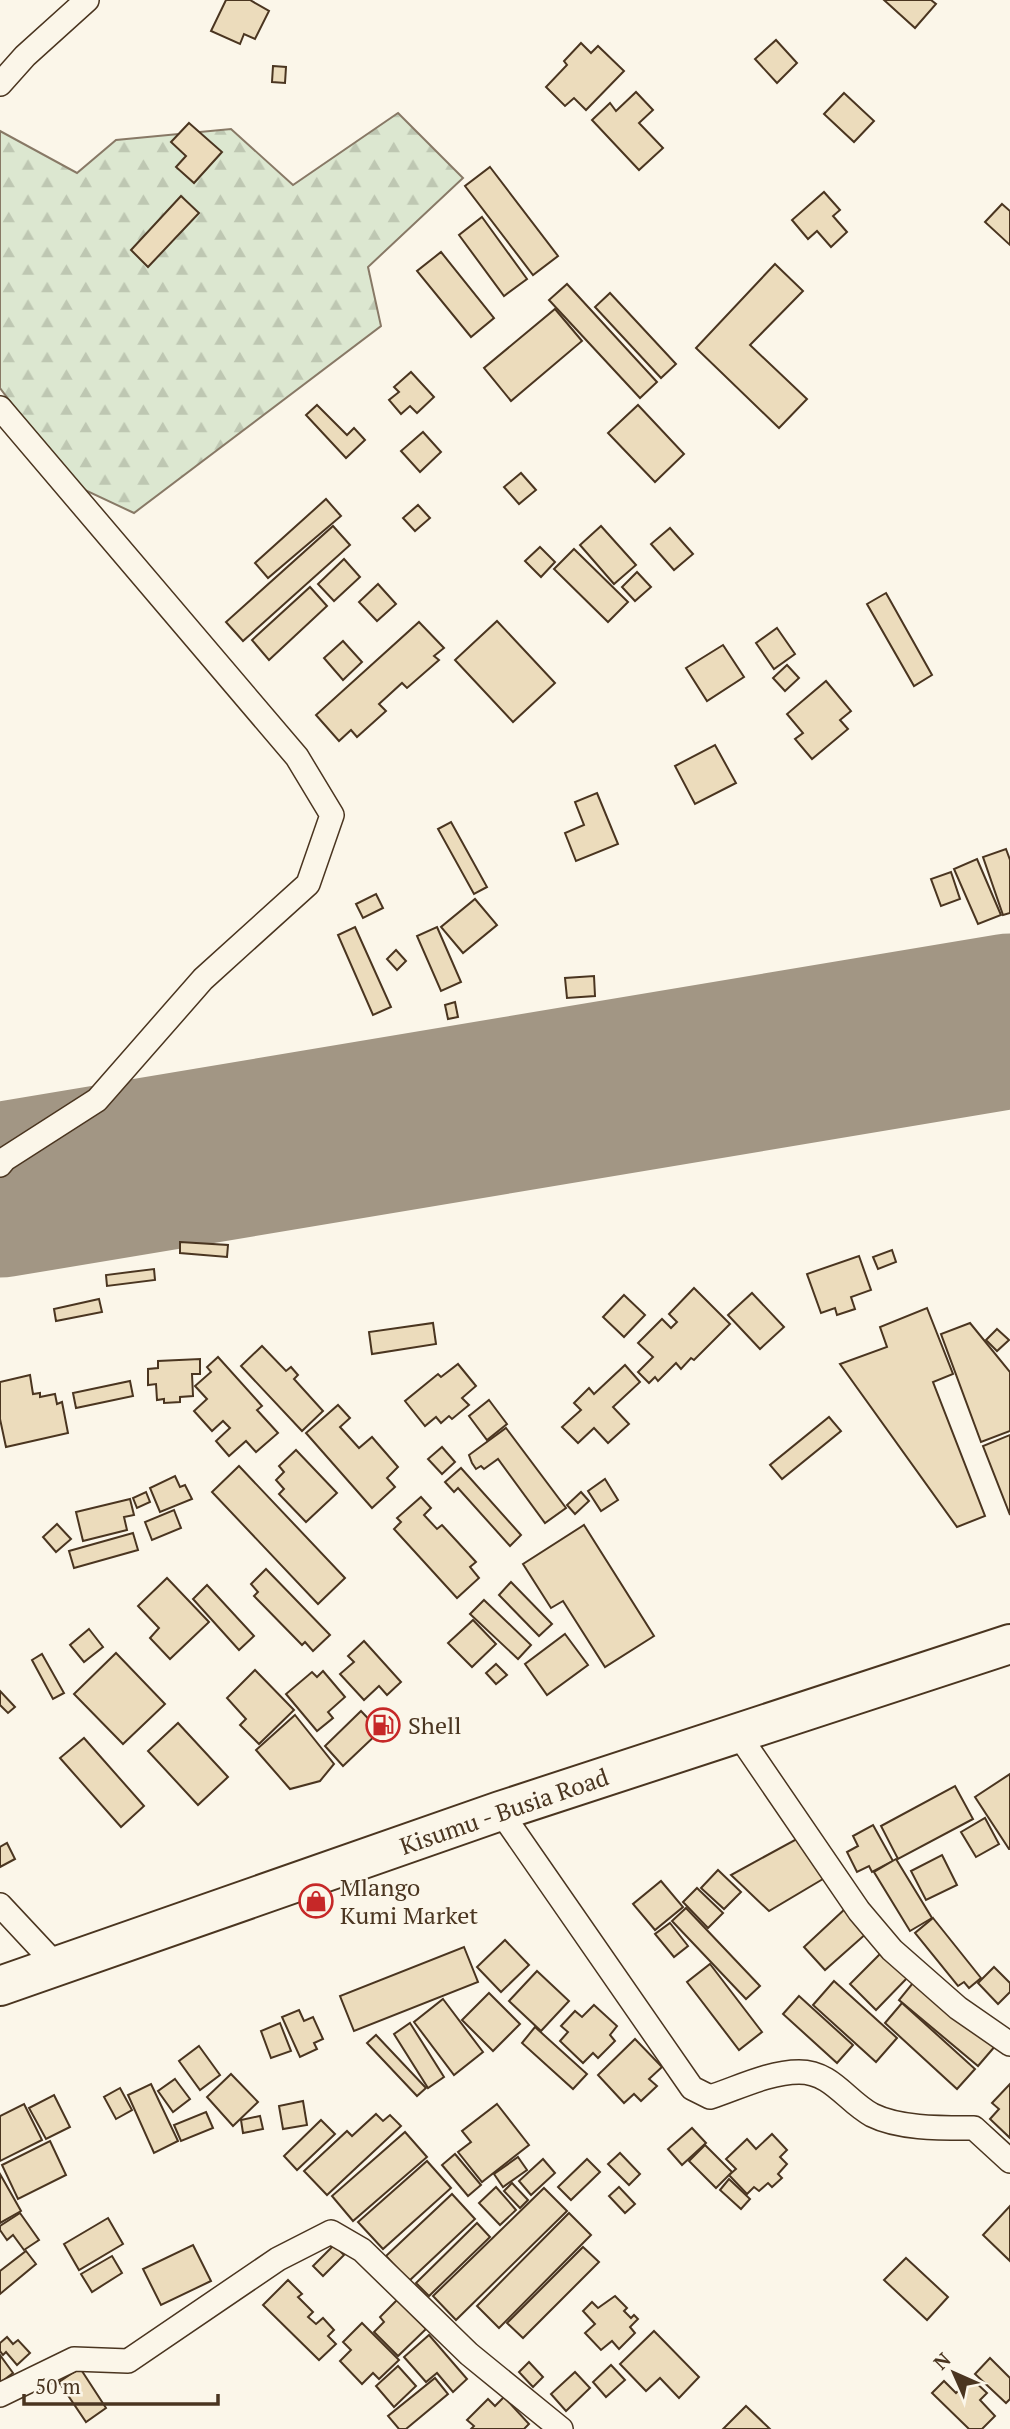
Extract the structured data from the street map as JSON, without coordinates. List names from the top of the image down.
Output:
{
  "streets": {
    "highway": ["Kisumu - Busia Road"]
  },
  "places": {
    "fuel station": ["Shell"],
    "shop": ["Mlango Kumi Market"]
  },
  "scale_bar": "50 m",
  "north": "top left"
}
